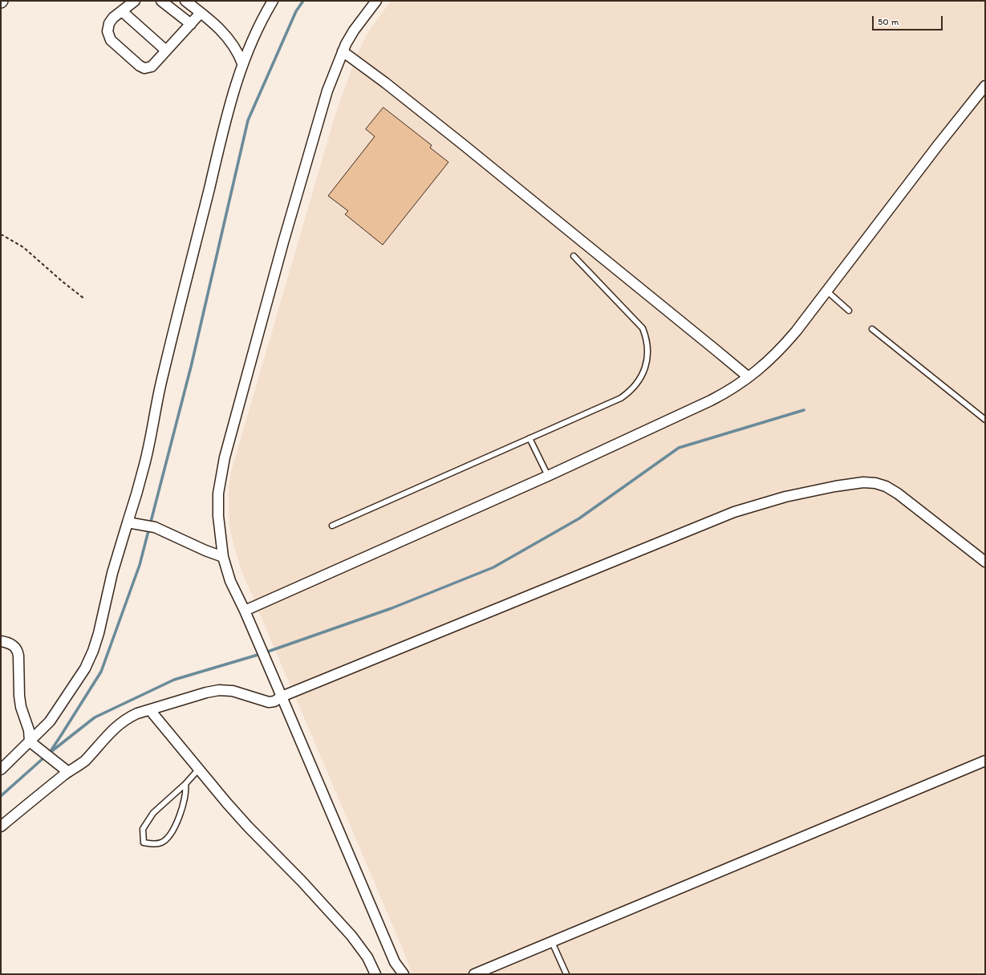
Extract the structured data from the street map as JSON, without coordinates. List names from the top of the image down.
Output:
{
  "scale_bar": "50 m"
}
